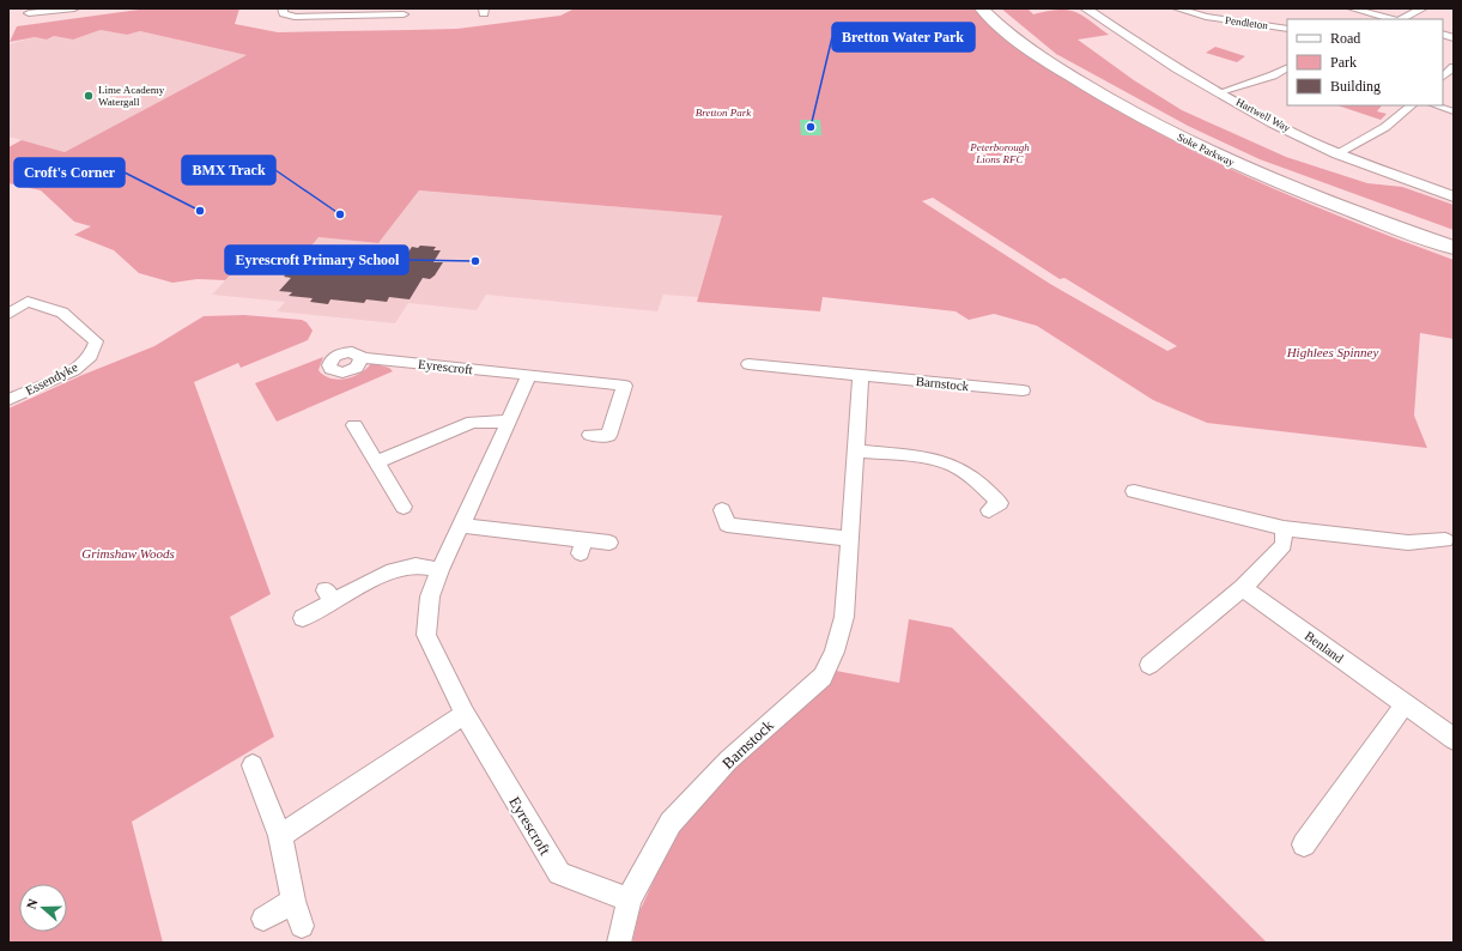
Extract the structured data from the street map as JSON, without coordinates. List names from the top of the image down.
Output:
{
  "streets": {
    "highway": ["Soke Parkway"],
    "street": [
      "Pendleton",
      "Hartwell Way",
      "Eyrescroft",
      "Essendyke",
      "Barnstock",
      "Benland"
    ]
  },
  "crossings": [
    ["Eyrescroft", "Barnstock"]
  ],
  "parks": [
    "Bretton Park",
    "Peterborough Lions RFC",
    "Highlees Spinney",
    "Grimshaw Woods"
  ],
  "places": [
    "Lime Academy Watergall",
    "Bretton Water Park",
    "Croft's Corner",
    "BMX Track",
    "Eyrescroft Primary School"
  ],
  "legend": ["Road", "Park", "Building"],
  "north": "left"
}
